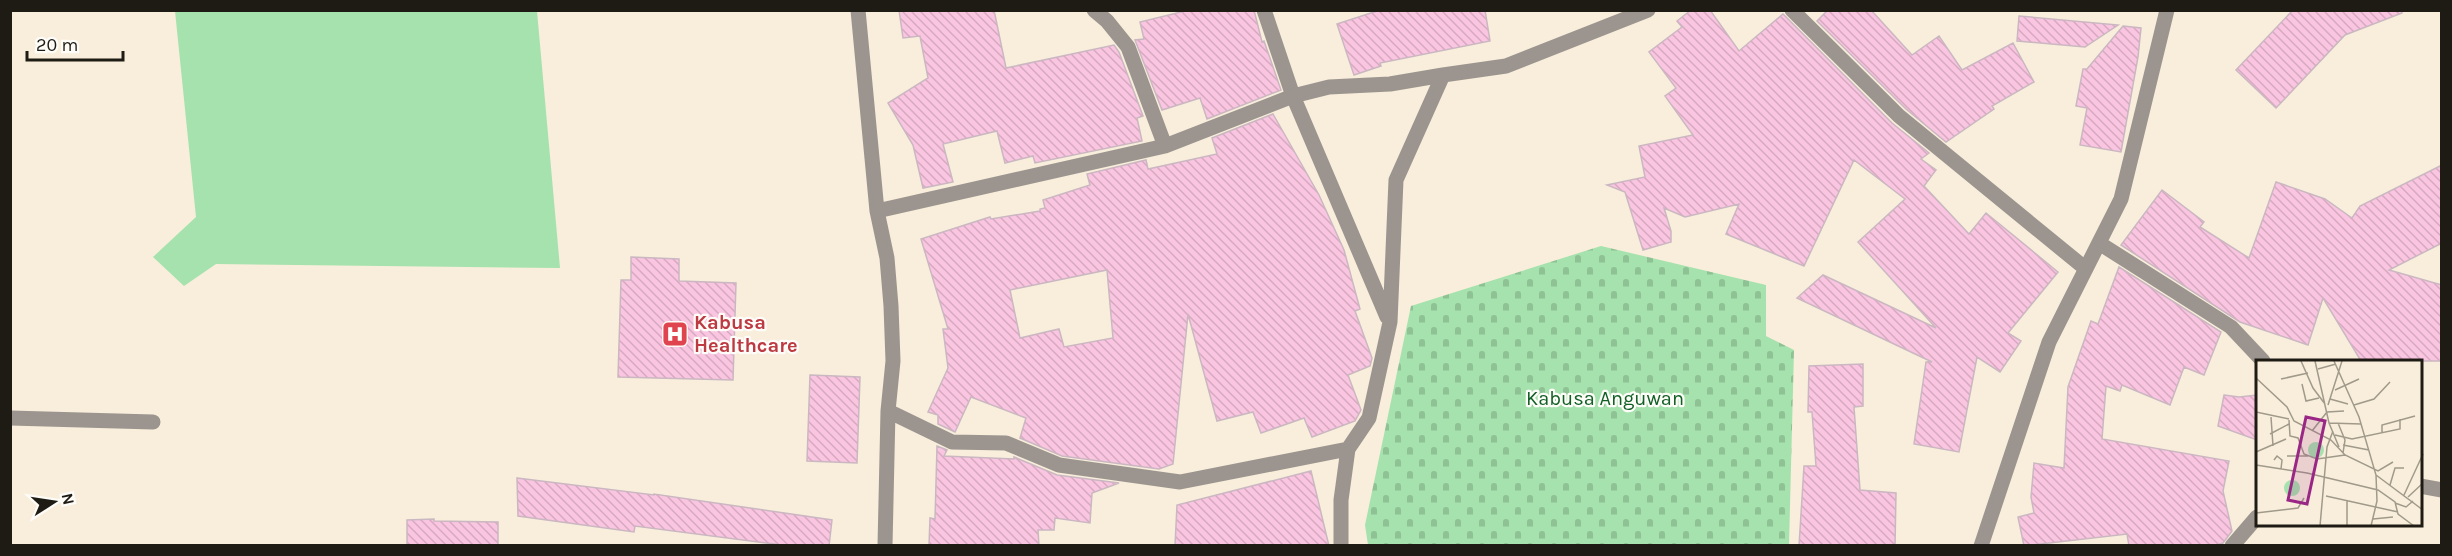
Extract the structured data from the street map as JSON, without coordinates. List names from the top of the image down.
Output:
{
  "parks": ["Kabusa Anguwan"],
  "places": {
    "hospital": ["Kabusa Healthcare"]
  },
  "scale_bar": "20 m",
  "north": "right"
}
